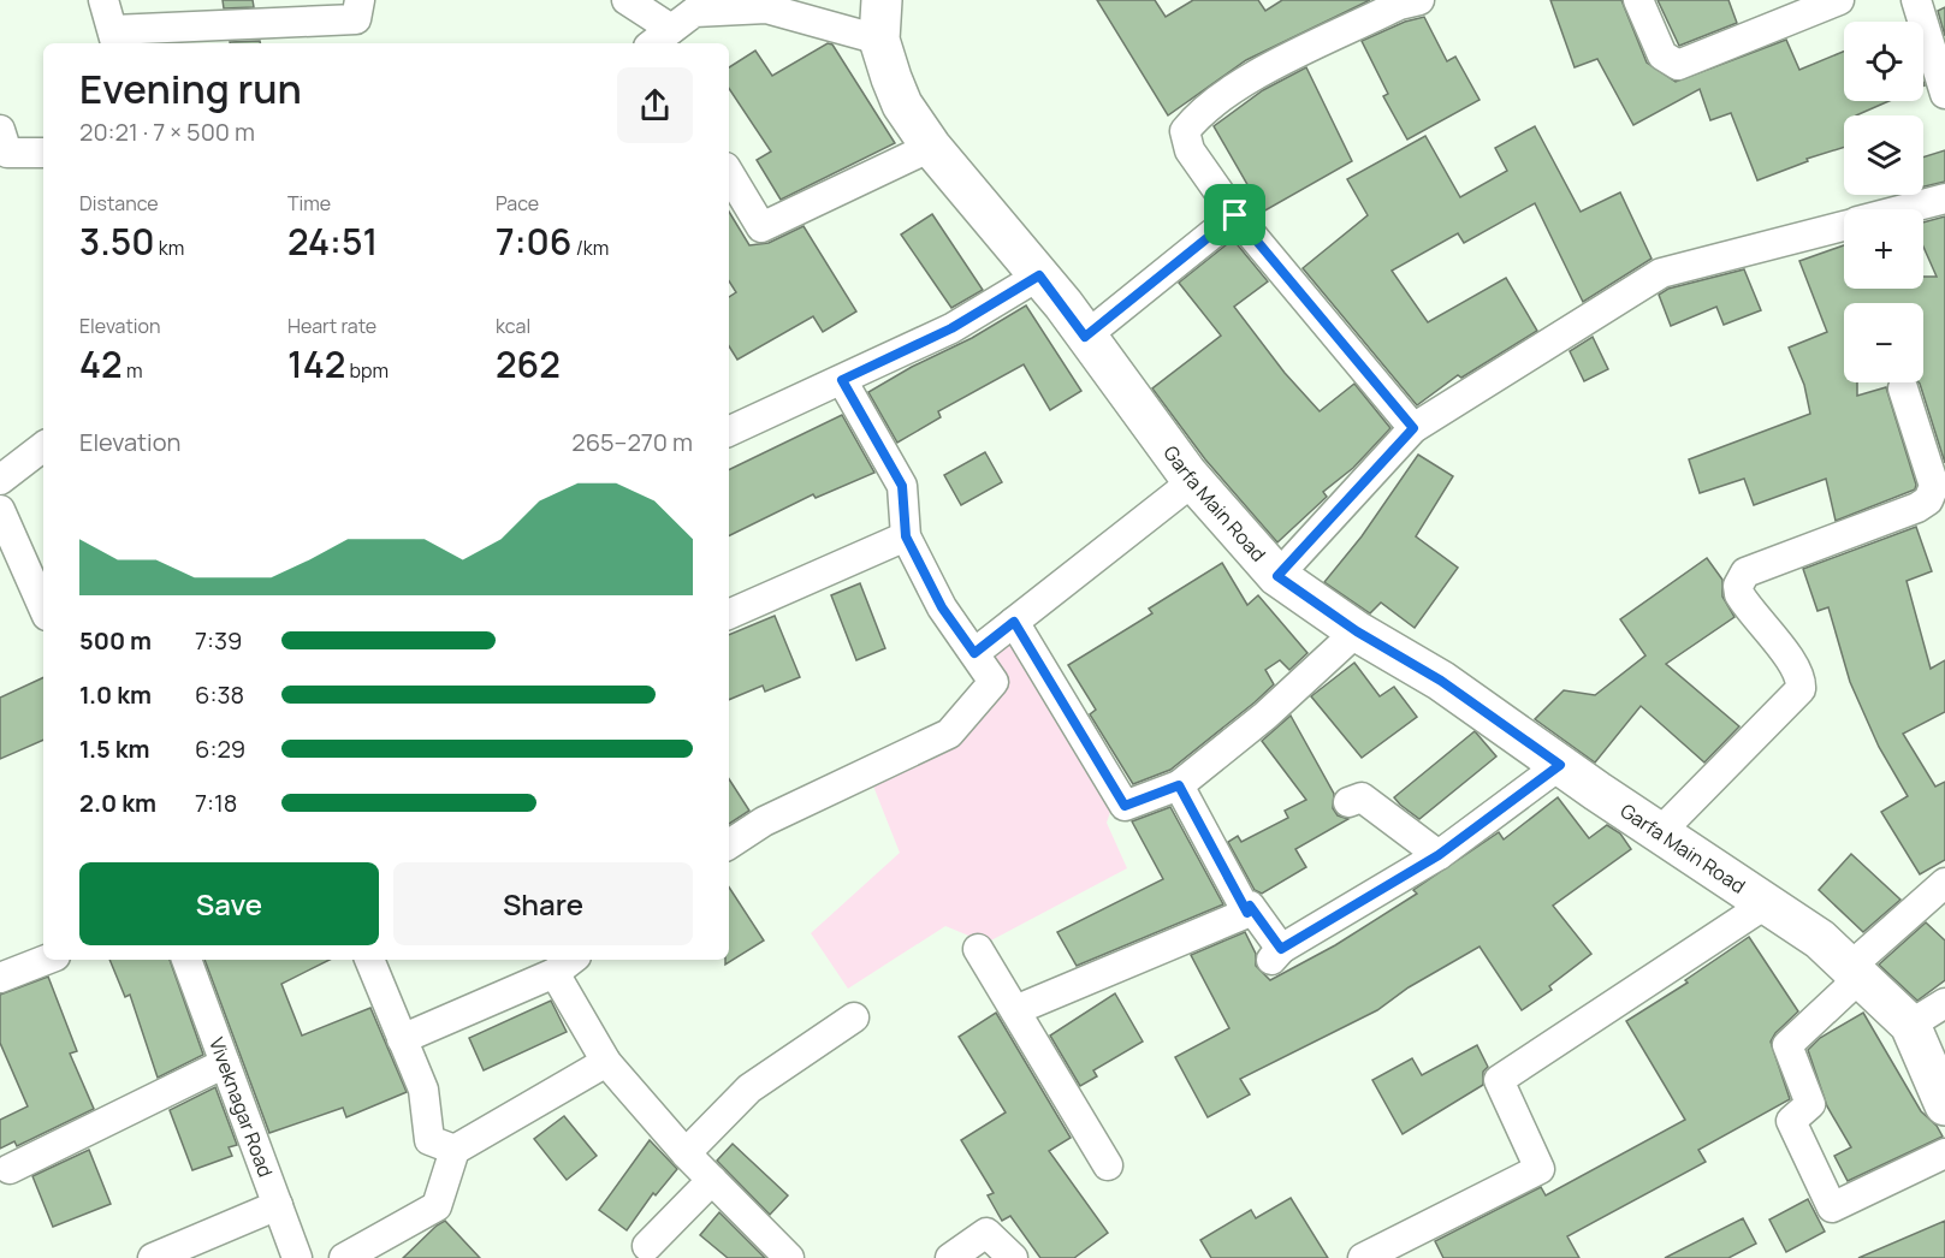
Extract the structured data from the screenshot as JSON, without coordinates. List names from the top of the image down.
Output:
{
  "streets": {
    "main road": ["Garfa Main Road"],
    "street": ["Viveknagar Road"]
  },
  "page": {
    "map_buttons": ["+", "−"],
    "heading": ["Evening run", "20:21 · 7 × 500 m"],
    "stats": [
      ["Distance", "3.50 km"],
      ["Time", "24:51"],
      ["Pace", "7:06 /km"],
      ["Elevation", "42 m"],
      ["Heart rate", "142 bpm"],
      ["kcal", "262"]
    ],
    "chart": ["Elevation", "265–270 m"],
    "list": [
      {
        "name": "500 m",
        "note": "7:39"
      },
      {
        "name": "1.0 km",
        "note": "6:38"
      },
      {
        "name": "1.5 km",
        "note": "6:29"
      },
      {
        "name": "2.0 km",
        "note": "7:18"
      }
    ],
    "buttons": ["Save", "Share"]
  }
}
